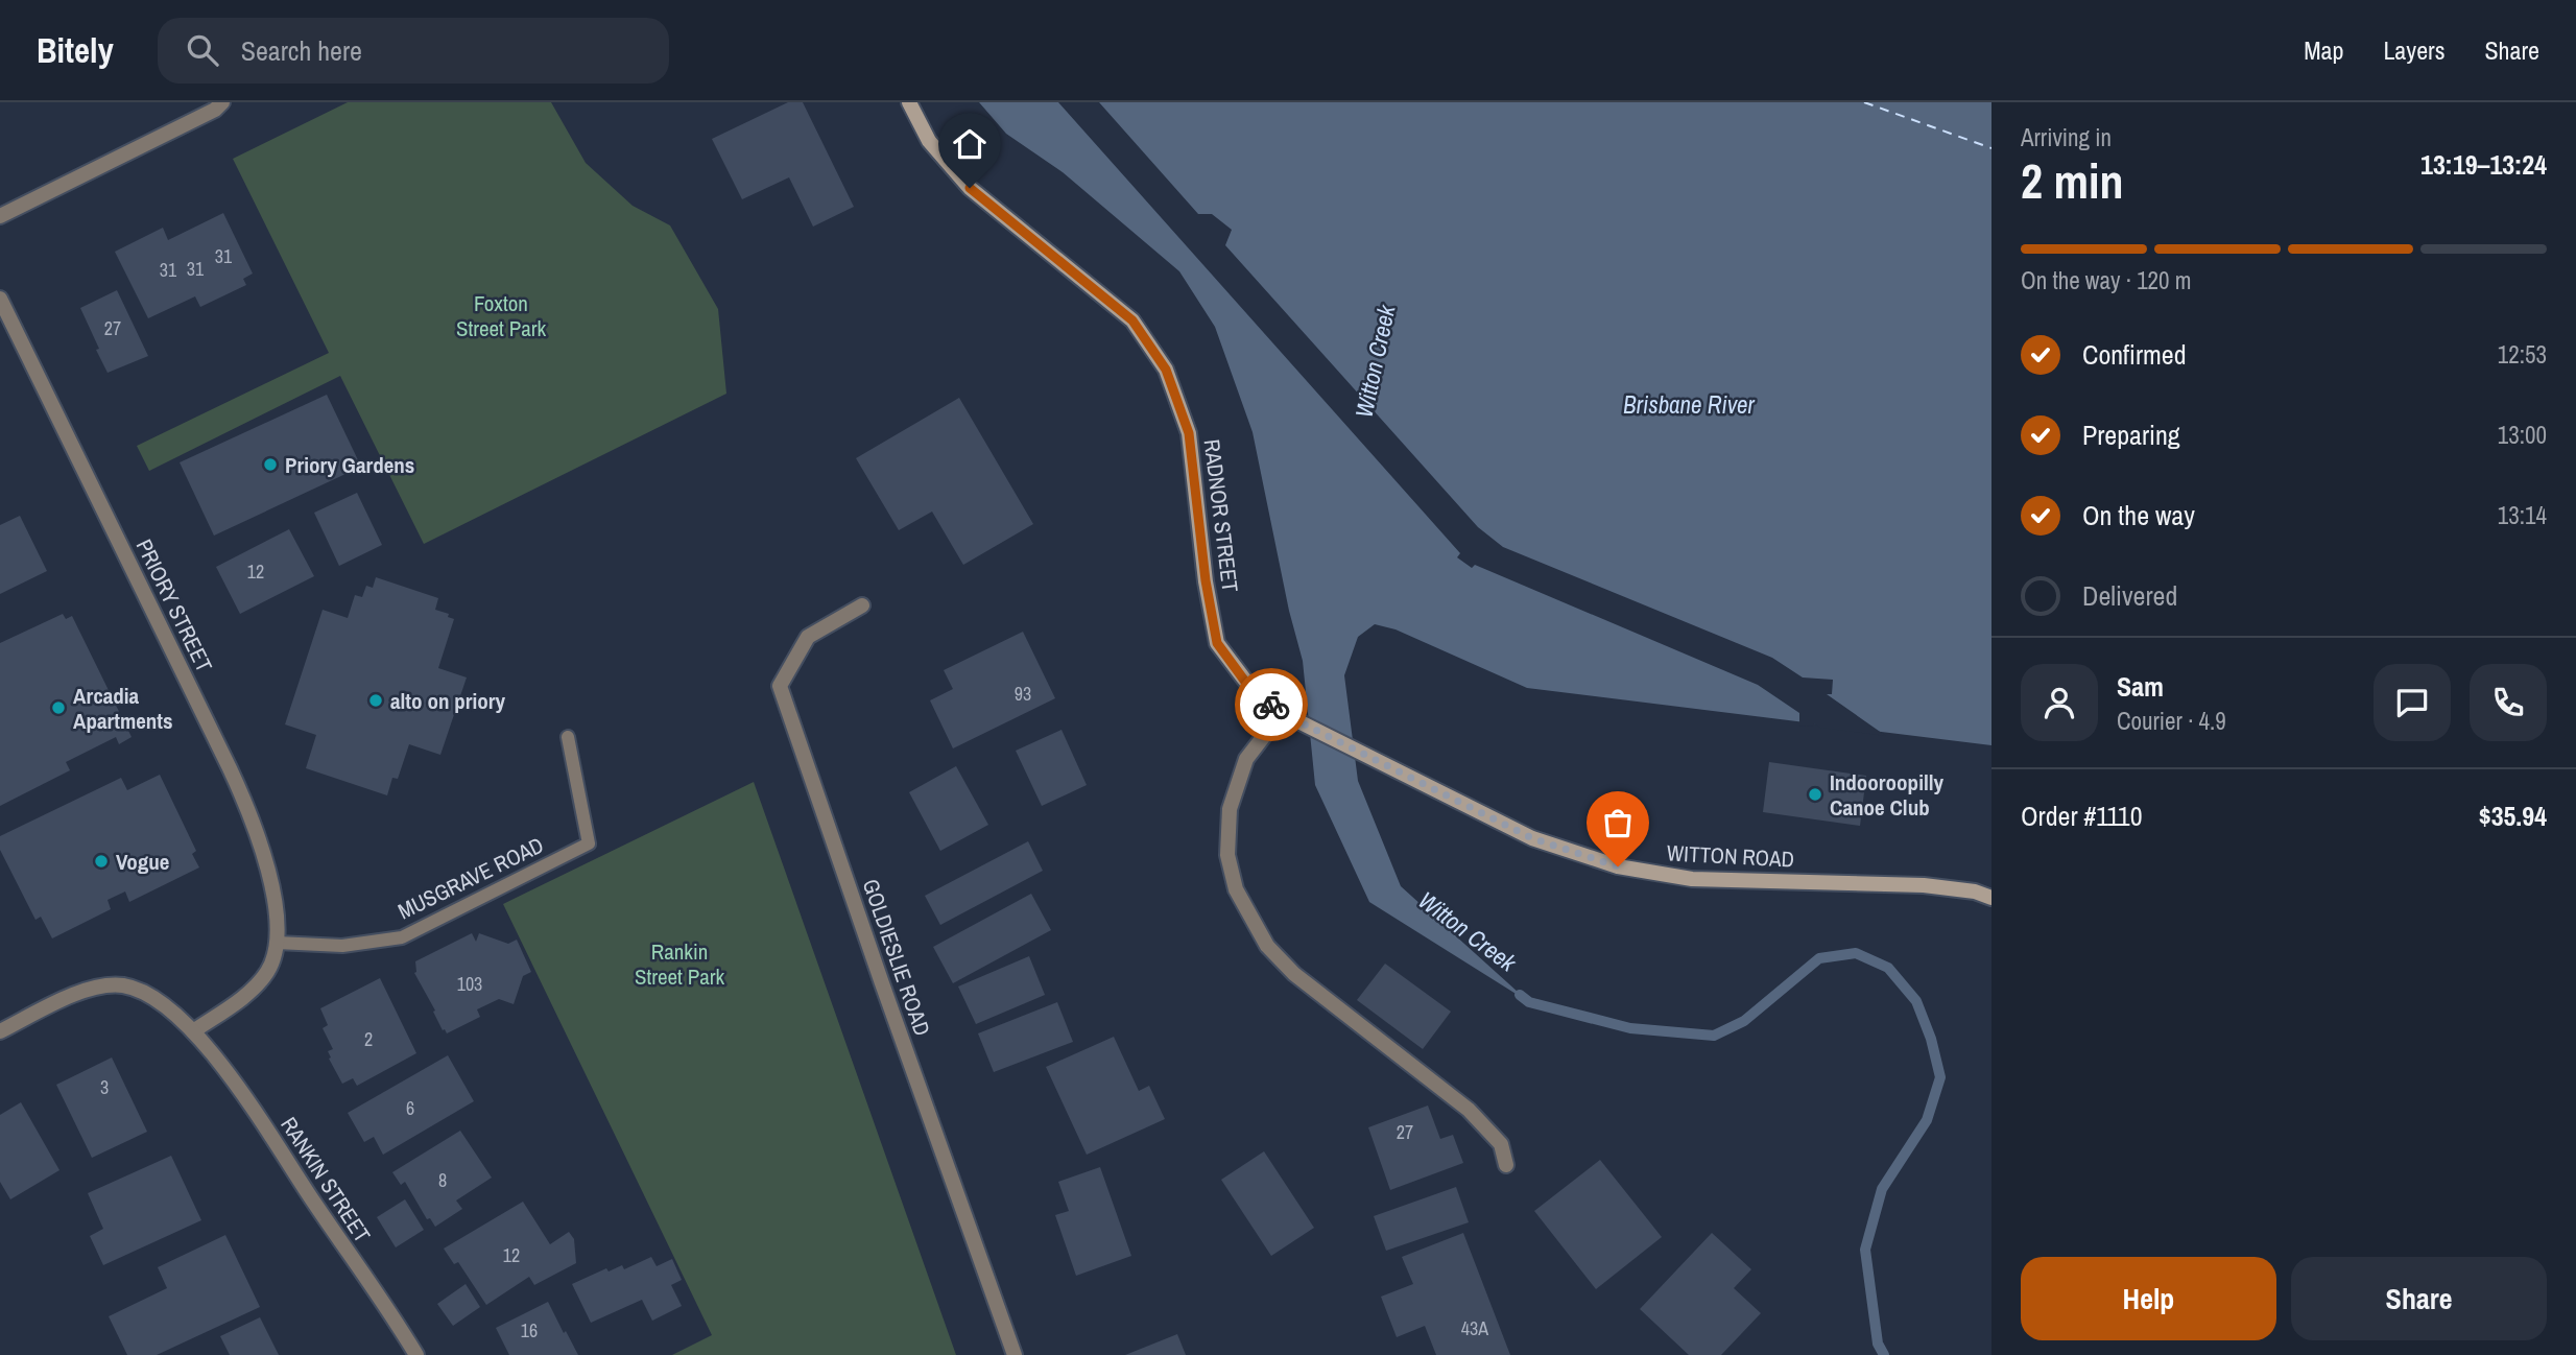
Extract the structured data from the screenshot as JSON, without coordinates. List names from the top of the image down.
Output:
{
  "streets": {
    "street": [
      "RADNOR STREET",
      "PRIORY STREET",
      "WITTON ROAD",
      "GOLDIESLIE ROAD",
      "RANKIN STREET"
    ],
    "lane": ["MUSGRAVE ROAD"]
  },
  "crossings": [
    ["RADNOR STREET", "WITTON ROAD"],
    ["PRIORY STREET", "MUSGRAVE ROAD"]
  ],
  "water": ["Witton Creek", "Brisbane River"],
  "parks": ["Foxton Street Park", "Rankin Street Park"],
  "places": [
    "Priory Gardens",
    "alto on priory",
    "Arcadia Apartments",
    "Indooroopilly Canoe Club",
    "Vogue"
  ],
  "house_numbers": [
    "31",
    "31",
    "31",
    "27",
    "12",
    "93",
    "103",
    "2",
    "3",
    "6",
    "27",
    "8",
    "12",
    "43A",
    "16"
  ],
  "page": {
    "header": "Bitely",
    "search": "Search here",
    "nav": ["Map", "Layers", "Share"],
    "heading": ["2 min", "Arriving in", "13:19–13:24"],
    "panel": [
      "Sam",
      "Courier · 4.9",
      "Order #1110",
      "$35.94"
    ],
    "bar": "On the way · 120 m",
    "list": [
      ["Confirmed", "12:53"],
      ["Preparing", "13:00"],
      ["On the way", "13:14"],
      "Delivered"
    ],
    "buttons": ["Help", "Share"]
  }
}
